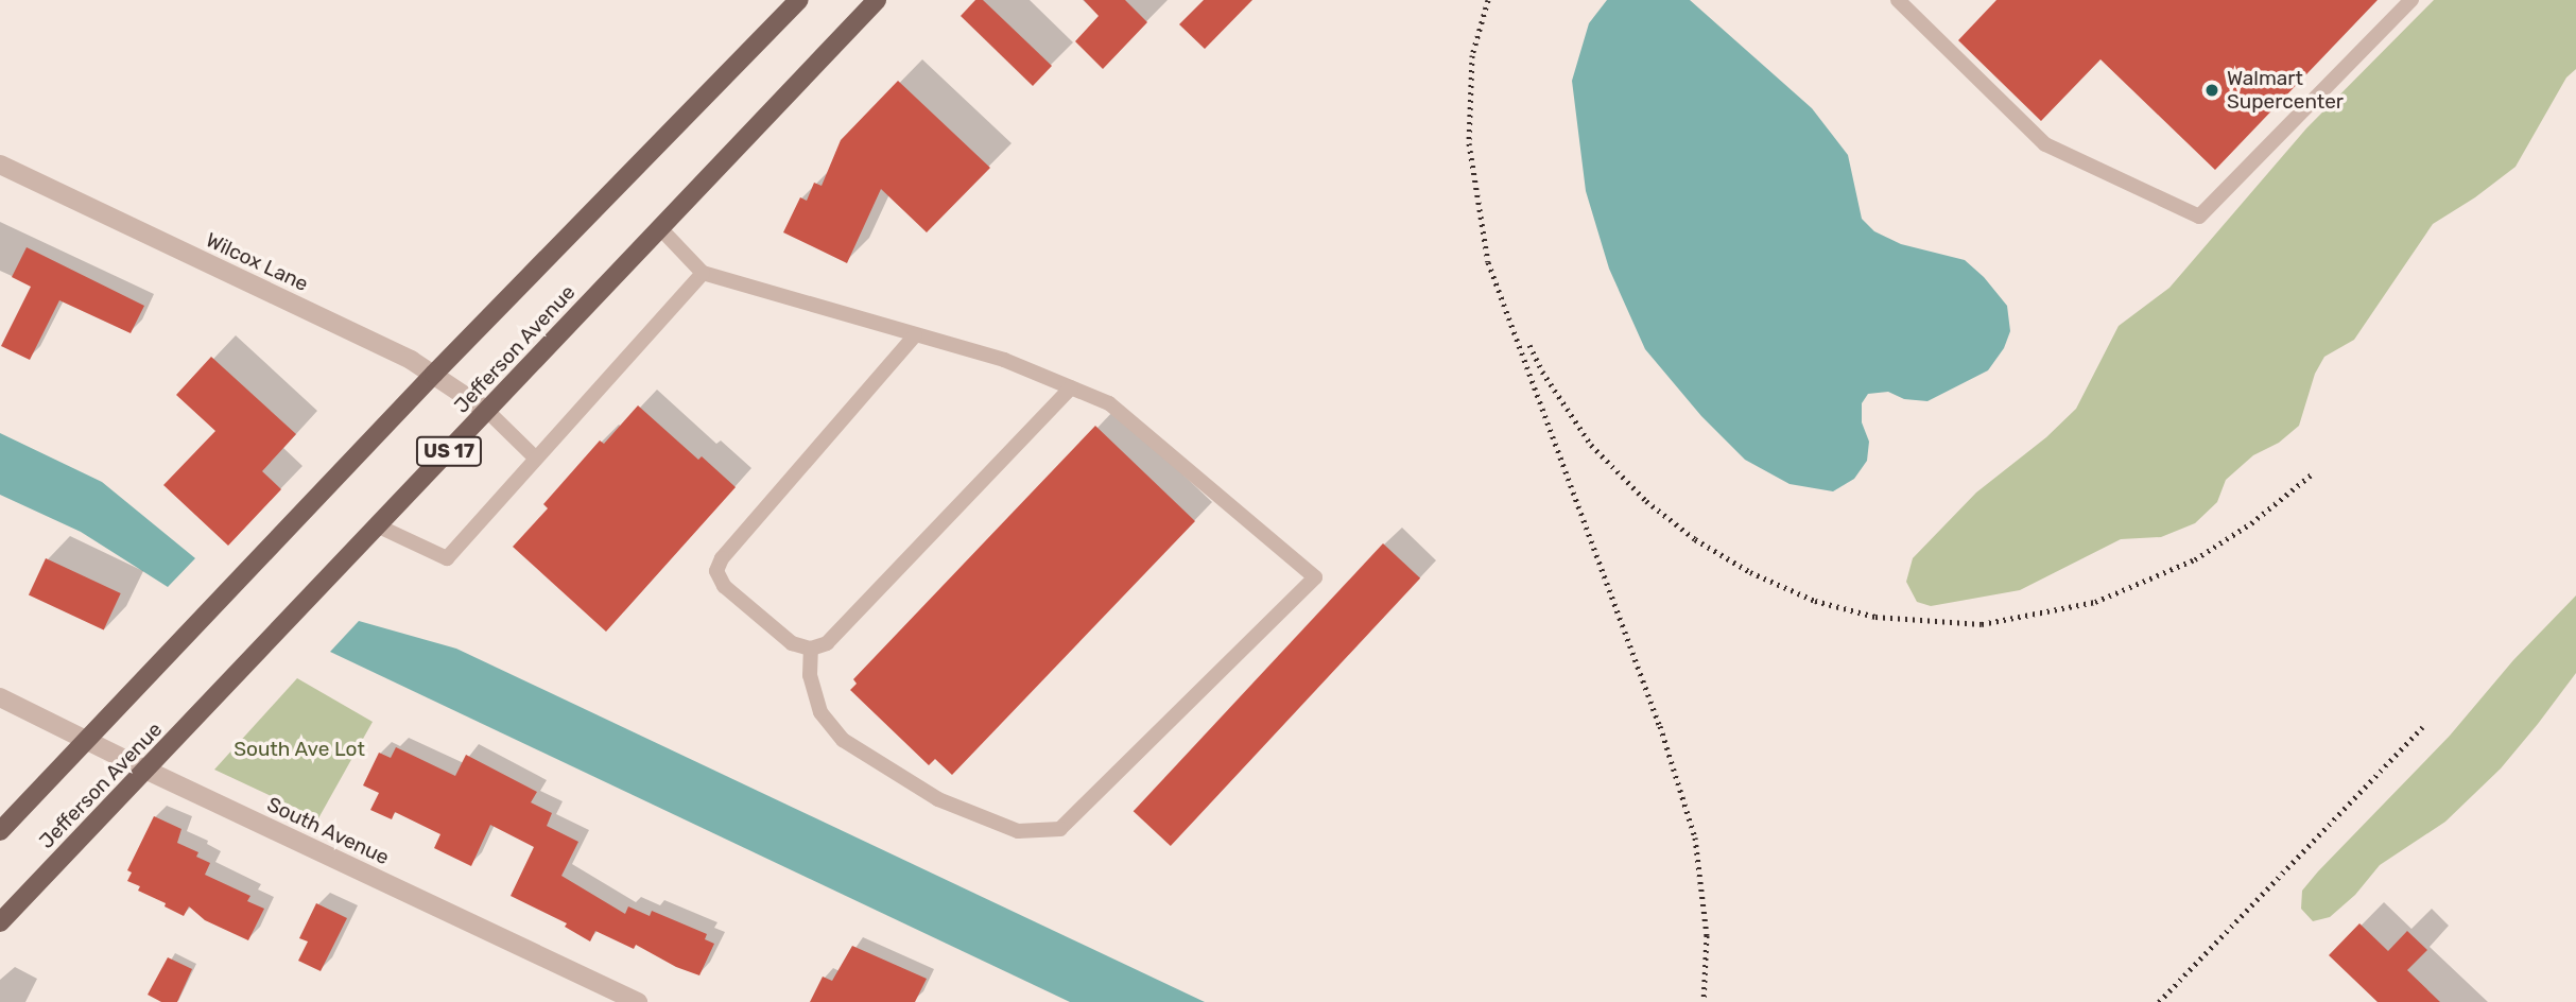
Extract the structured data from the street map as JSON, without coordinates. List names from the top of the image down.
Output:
{
  "streets": {
    "main road": ["Jefferson Avenue", "US 17"],
    "street": ["Wilcox Lane", "South Avenue"]
  },
  "crossings": [
    ["Wilcox Lane", "Jefferson Avenue"],
    ["Jefferson Avenue", "South Avenue"]
  ],
  "parks": ["South Ave Lot"],
  "places": ["Walmart Supercenter"]
}
